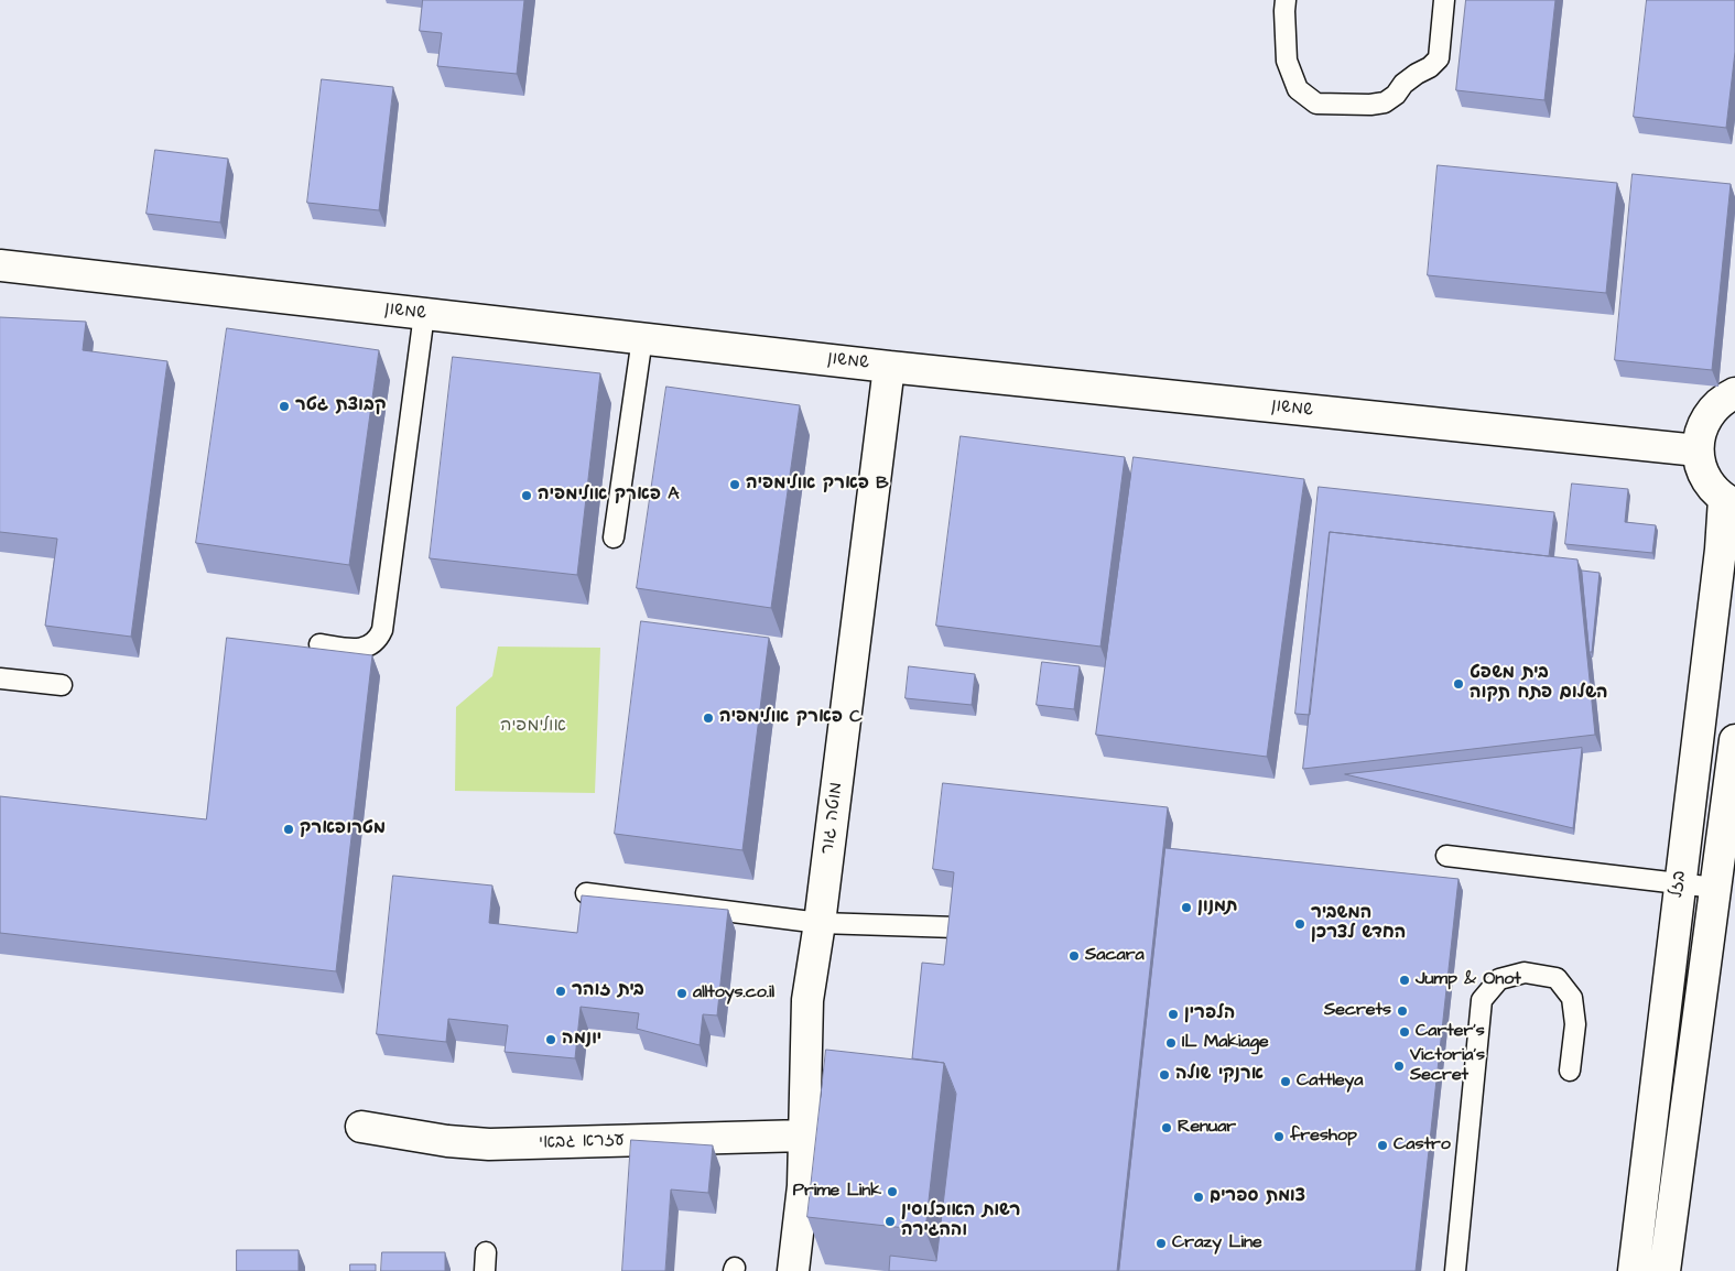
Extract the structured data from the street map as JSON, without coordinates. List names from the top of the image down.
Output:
{
  "streets": {
    "street": [
      "שמשון",
      "מוטה גור",
      "בזל",
      "עזרא גבאי"
    ]
  },
  "crossings": [
    ["שמשון", "מוטה גור"],
    ["מוטה גור", "עזרא גבאי"]
  ],
  "parks": ["אולימפיה"],
  "places": [
    "קבוצת גטר",
    "פארק אולימפיה B",
    "פארק אולימפיה A",
    "בית משפט השלום פתח תקוה",
    "פארק אולימפיה C",
    "מטרופארק",
    "תמנון",
    "המשביר החדש לצרכן",
    "Sacara",
    "Jump & Onot",
    "בית זוהר",
    "alltoys.co.il",
    "Secrets",
    "הלפרין",
    "Carter's",
    "יונמה",
    "IL Makiage",
    "Victoria's Secret",
    "ארנקי שולה",
    "Cattleya",
    "Renuar",
    "freshop",
    "Castro",
    "Prime Link",
    "צומת ספרים",
    "רשות האוכלוסין וההגירה",
    "Crazy Line"
  ]
}
